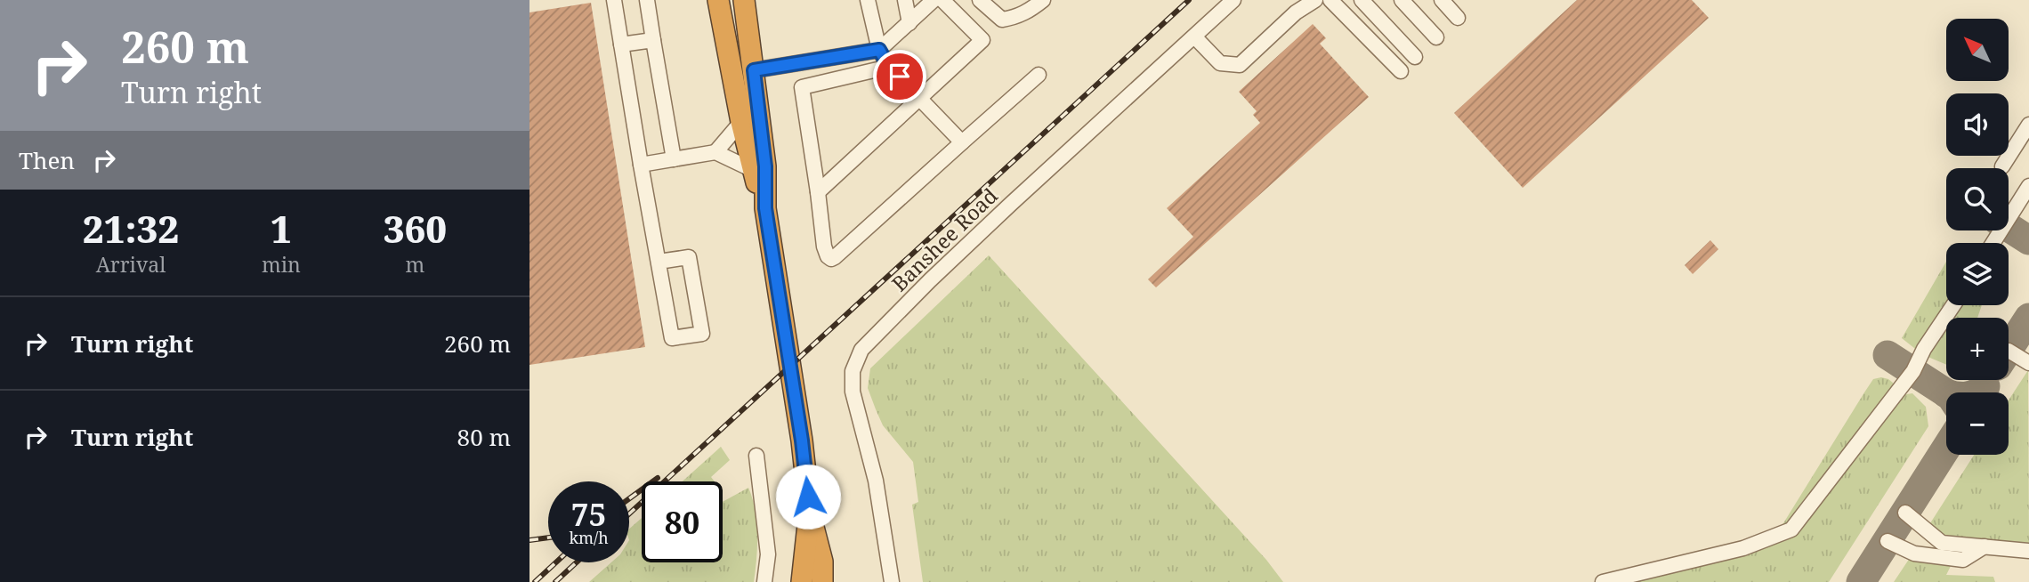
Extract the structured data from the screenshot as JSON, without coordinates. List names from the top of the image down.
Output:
{
  "streets": {
    "street": ["Banshee Road"]
  },
  "north": "top left",
  "page": {
    "turn": ["260 m", "Turn right"],
    "map_buttons": ["+", "−"],
    "then": "Then",
    "eta": [
      "21:32",
      "Arrival",
      "1",
      "min",
      "360",
      "m"
    ],
    "list": [
      {
        "name": "Turn right",
        "value": "260 m"
      },
      {
        "name": "Turn right",
        "value": "80 m"
      }
    ],
    "speed": "75 km/h",
    "limit": "80"
  }
}
